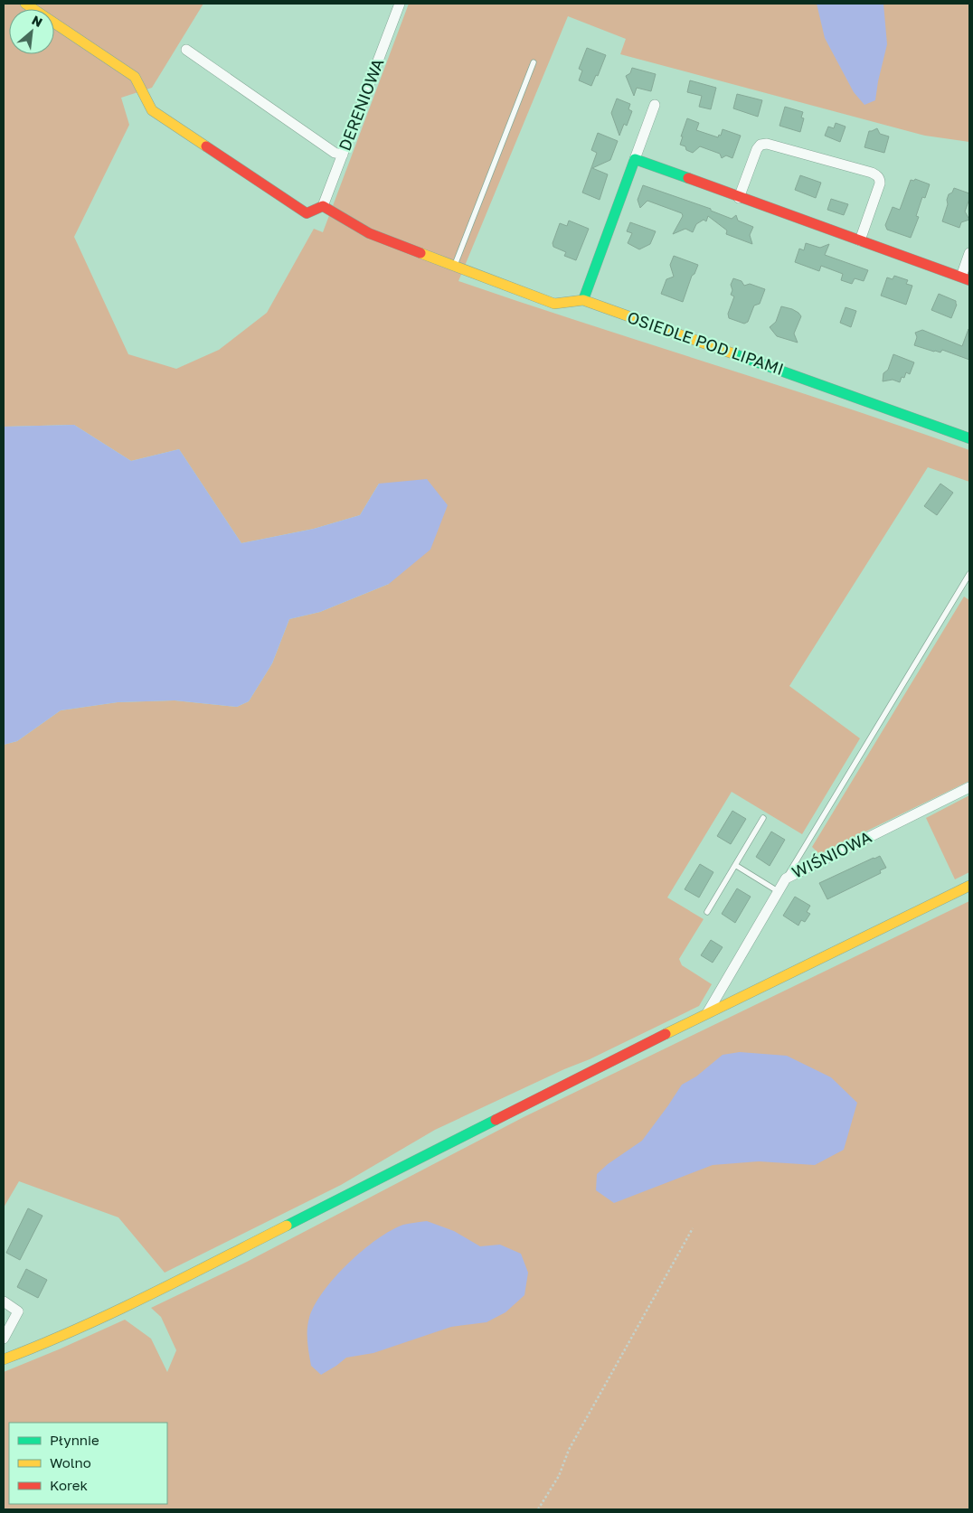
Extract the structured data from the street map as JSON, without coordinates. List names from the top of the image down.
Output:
{
  "streets": {
    "street": ["DERENIOWA", "OSIEDLE POD LIPAMI", "WIŚNIOWA"]
  },
  "legend": ["Płynnie", "Wolno", "Korek"],
  "north": "top right"
}
